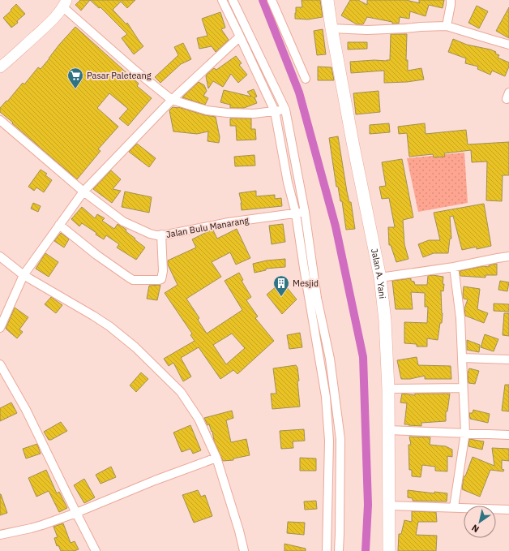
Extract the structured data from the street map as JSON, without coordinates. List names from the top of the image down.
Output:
{
  "streets": {
    "highway": ["Jalan A. Yani"],
    "street": ["Jalan Bulu Manarang"]
  },
  "places": {
    "supermarket": ["Pasar Paleteang"],
    "building": ["Mesjid"]
  },
  "north": "bottom left"
}
